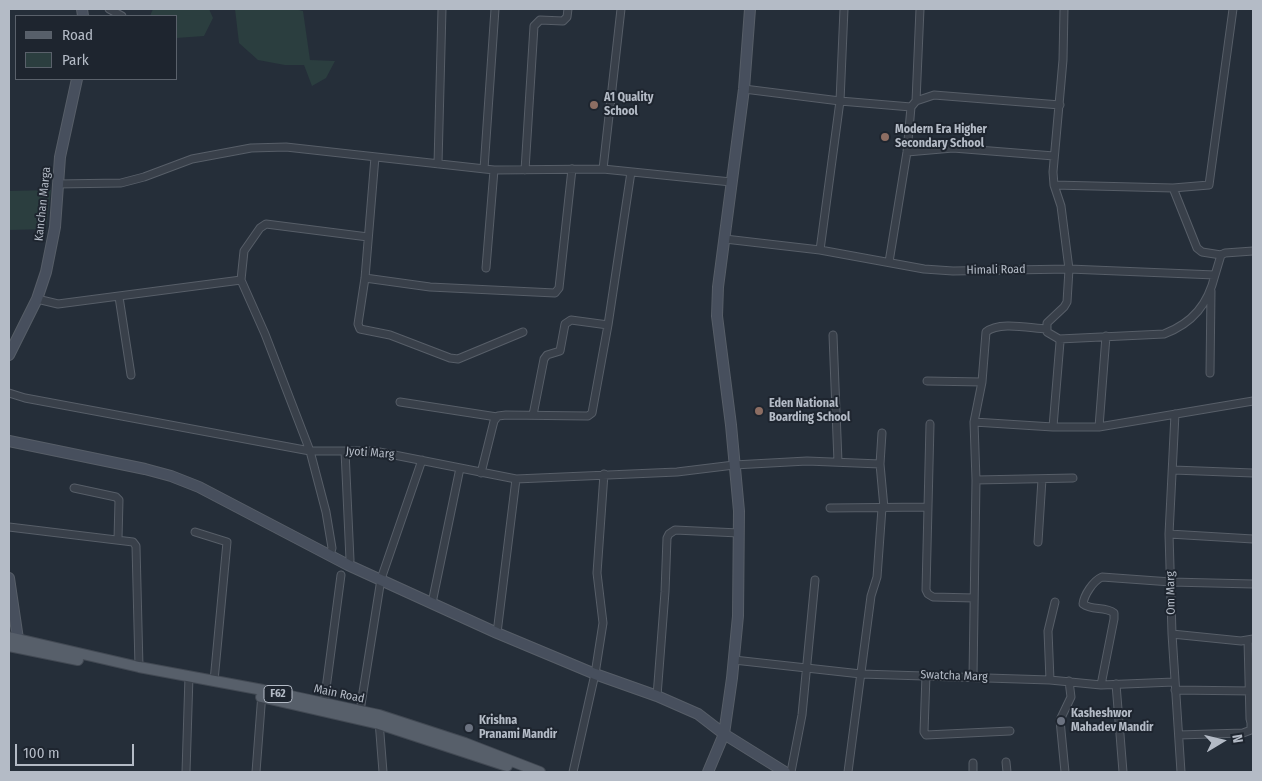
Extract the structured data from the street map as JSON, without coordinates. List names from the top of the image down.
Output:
{
  "streets": {
    "main road": ["F62", "Main Road"],
    "street": [
      "Kanchan Marga",
      "Himali Road",
      "Jyoti Marg",
      "Om Marg",
      "Swatcha Marg"
    ]
  },
  "crossings": [
    ["Om Marg", "Swatcha Marg"]
  ],
  "places": [
    "A1 Quality School",
    "Modern Era Higher Secondary School",
    "Eden National Boarding School",
    "Kasheshwor Mahadev Mandir",
    "Krishna Pranami Mandir"
  ],
  "legend": ["Road", "Park"],
  "scale_bar": "100 m",
  "north": "right"
}
